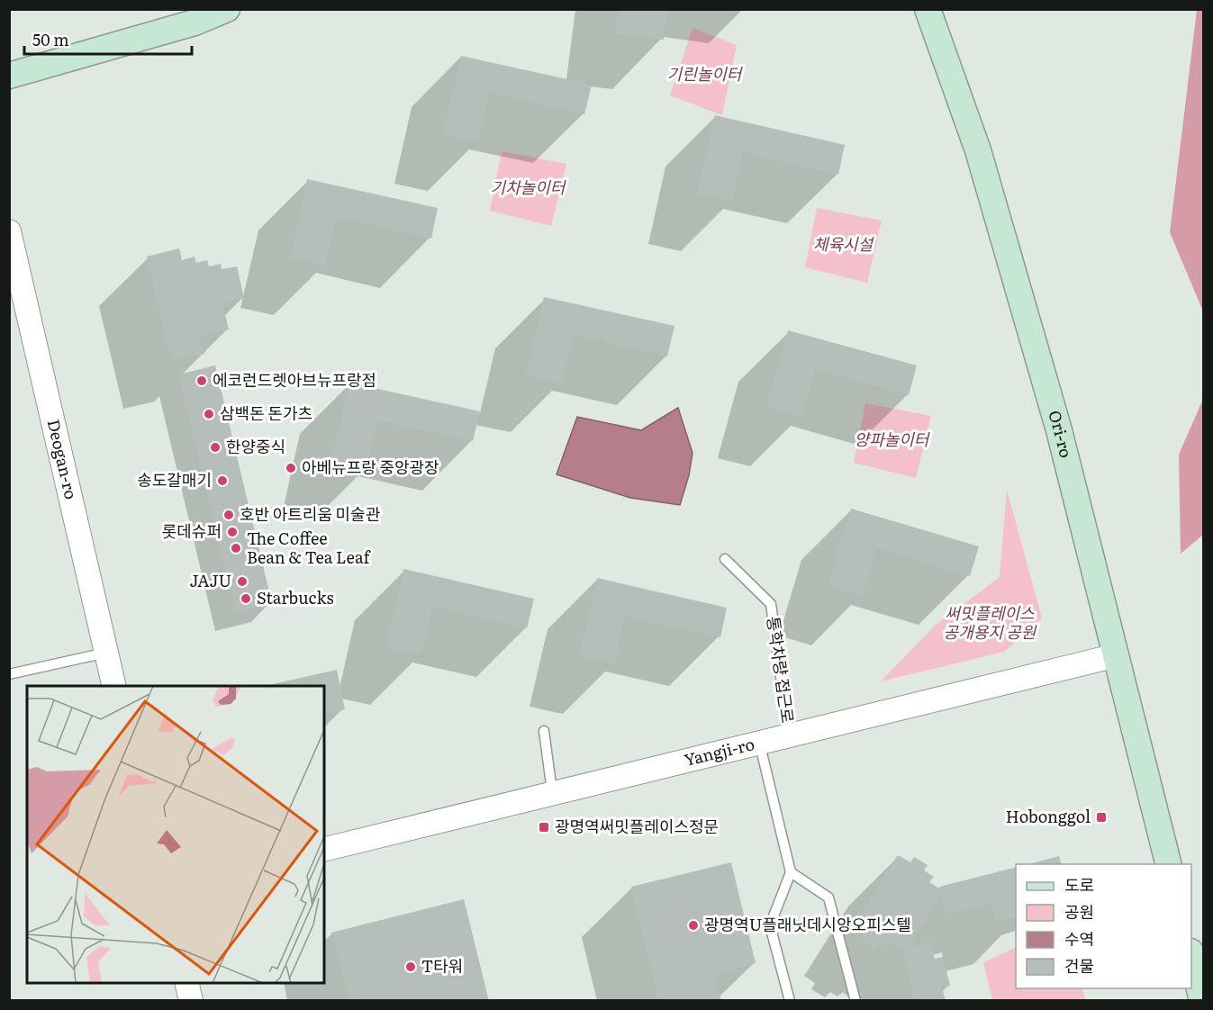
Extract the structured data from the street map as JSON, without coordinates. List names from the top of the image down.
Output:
{
  "streets": {
    "main road": ["Ori-ro"],
    "street": ["Deogan-ro", "Yangji-ro"],
    "lane": ["통학차량 접근로"]
  },
  "crossings": [
    ["Ori-ro", "Yangji-ro"],
    ["통학차량 접근로", "Yangji-ro"]
  ],
  "parks": [
    "기린놀이터",
    "기차놀이터",
    "체육시설",
    "양파놀이터",
    "써밋플레이스 공개용지 공원"
  ],
  "places": {
    "other": [
      "에코런드렛아브뉴프랑점",
      "삼백돈 돈가츠",
      "한양중식",
      "아베뉴프랑 중앙광장",
      "송도갈매기",
      "호반 아트리움 미술관",
      "롯데슈퍼",
      "The Coffee Bean & Tea Leaf",
      "JAJU",
      "Starbucks",
      "광명역U플래닛데시앙오피스텔",
      "T타워"
    ],
    "transit": ["Hobonggol", "광명역써밋플레이스정문"]
  },
  "legend": [
    "도로",
    "공원",
    "수역",
    "건물"
  ],
  "scale_bar": "50 m"
}
